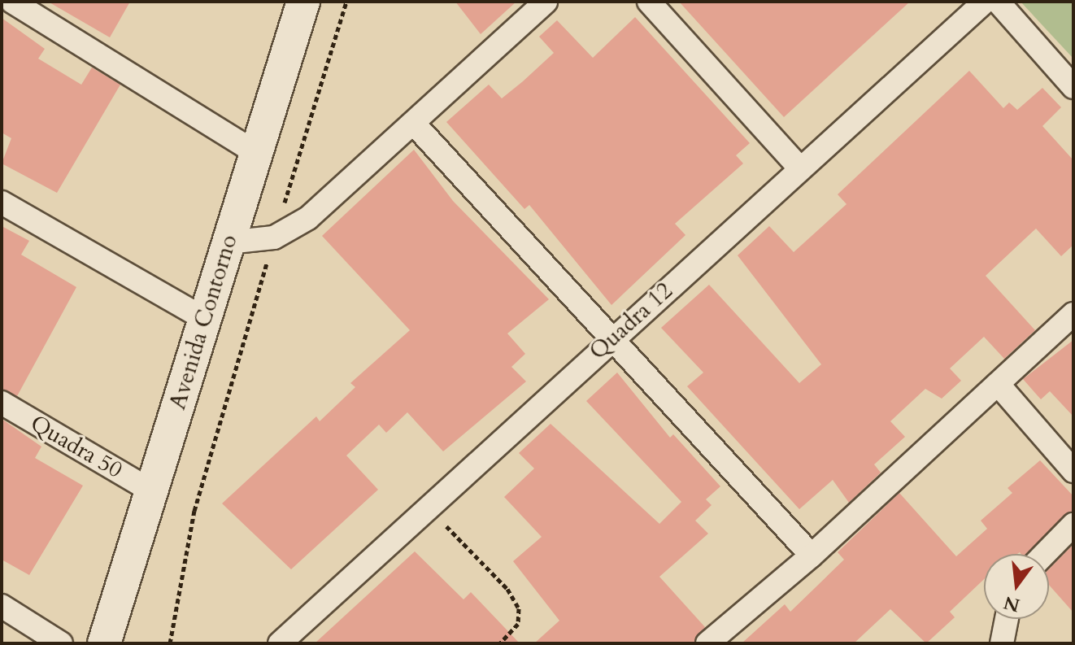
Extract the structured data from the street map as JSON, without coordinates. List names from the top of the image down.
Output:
{
  "streets": {
    "street": ["Quadra 12", "Avenida Contorno", "Quadra 50"]
  },
  "crossings": [
    ["Avenida Contorno", "Quadra 50"]
  ],
  "north": "bottom"
}
